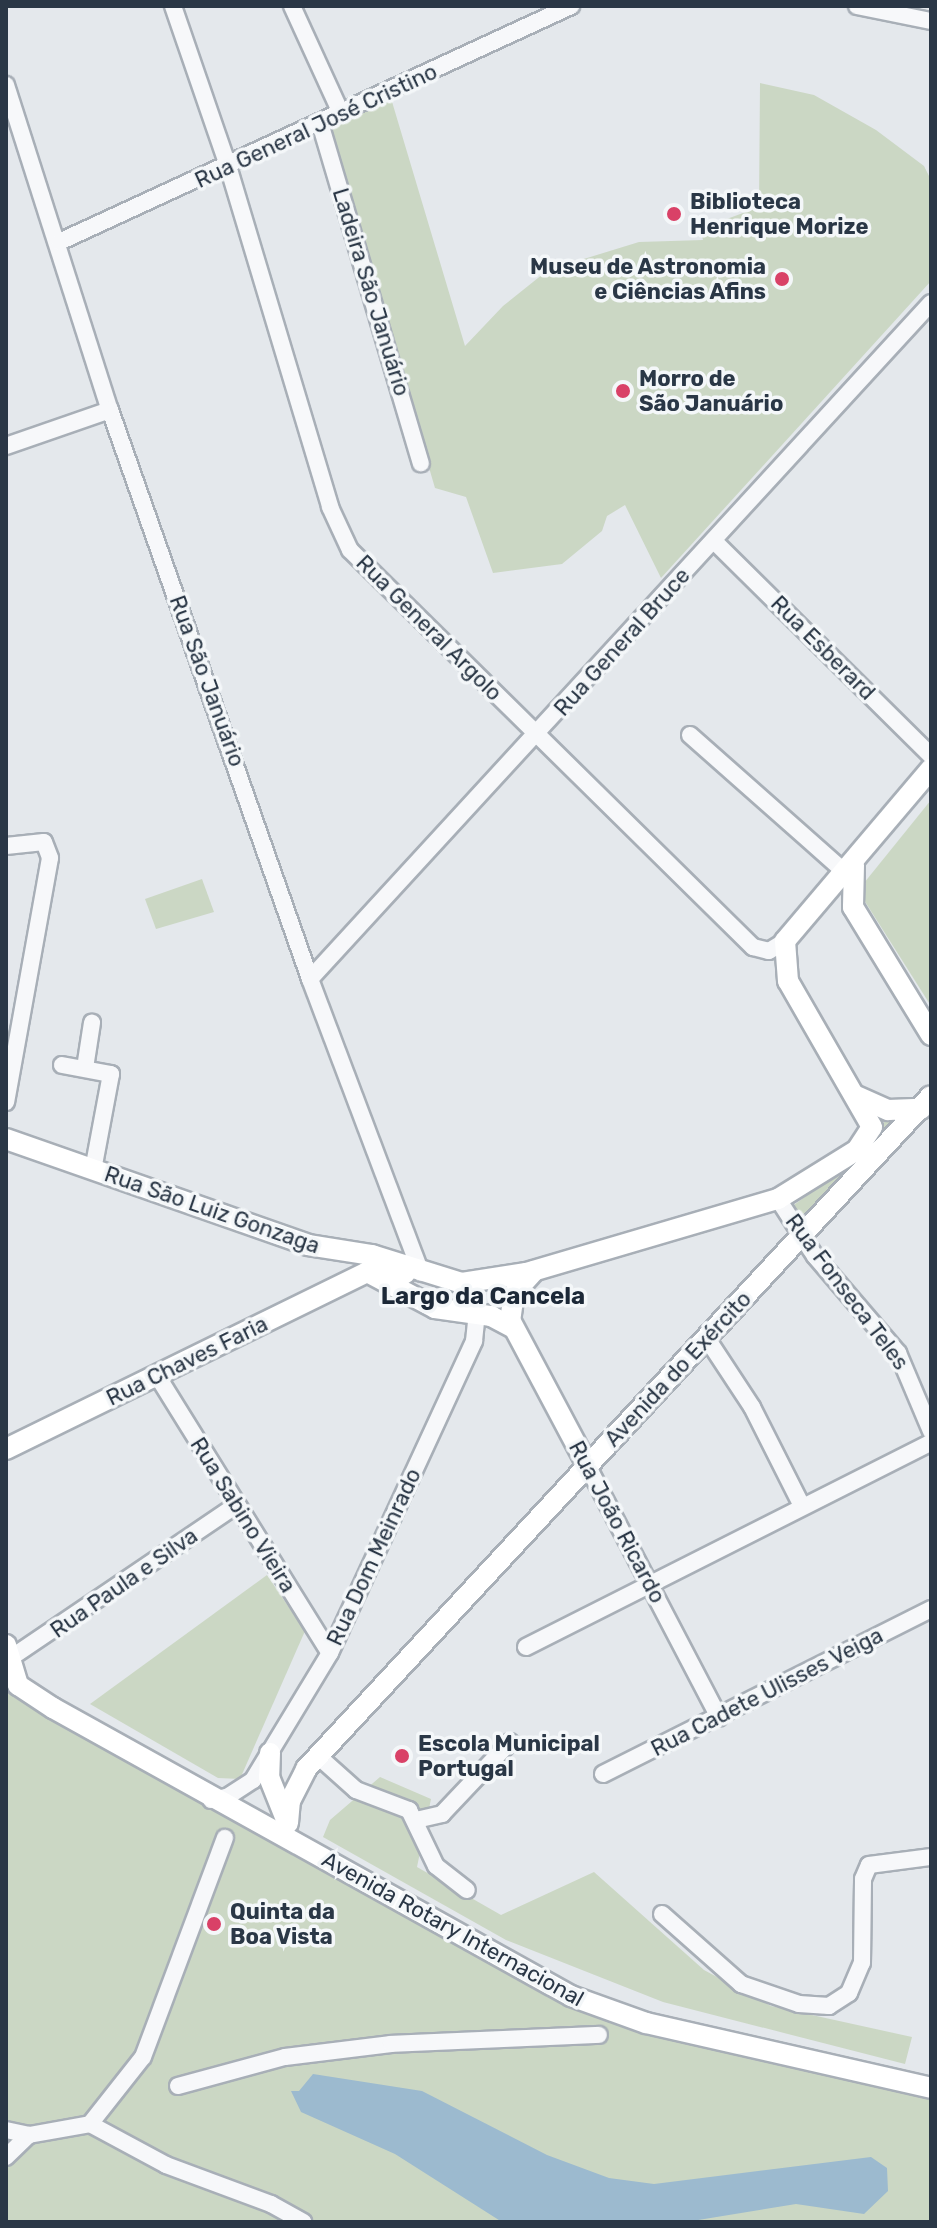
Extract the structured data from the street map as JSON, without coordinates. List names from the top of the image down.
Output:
{
  "streets": {
    "main road": [
      "Rua São Luiz Gonzaga",
      "Rua Chaves Faria",
      "Avenida do Exército",
      "Rua João Ricardo",
      "Avenida Rotary Internacional"
    ],
    "street": [
      "Rua General José Cristino",
      "Ladeira São Januário",
      "Rua General Argolo",
      "Rua General Bruce",
      "Rua Esberard",
      "Rua São Januário",
      "Rua Fonseca Teles",
      "Rua Sabino Vieira",
      "Rua Dom Meinrado",
      "Rua Paula e Silva",
      "Rua Cadete Ulisses Veiga"
    ]
  },
  "crossings": [
    ["Rua General José Cristino", "Ladeira São Januário"],
    ["Rua General José Cristino", "Rua General Argolo"],
    ["Rua General José Cristino", "Rua São Januário"],
    ["Rua General Argolo", "Rua General Bruce"],
    ["Rua General Argolo", "Rua São Luiz Gonzaga"],
    ["Rua General Bruce", "Rua Esberard"],
    ["Rua General Bruce", "Rua São Januário"],
    ["Rua São Januário", "Rua São Luiz Gonzaga"],
    ["Rua São Luiz Gonzaga", "Rua Fonseca Teles"],
    ["Rua Fonseca Teles", "Avenida do Exército"],
    ["Rua Chaves Faria", "Rua Sabino Vieira"],
    ["Avenida do Exército", "Rua João Ricardo"],
    ["Rua Sabino Vieira", "Rua Dom Meinrado"],
    ["Rua Sabino Vieira", "Rua Paula e Silva"],
    ["Rua João Ricardo", "Rua Cadete Ulisses Veiga"],
    ["Rua Dom Meinrado", "Avenida Rotary Internacional"],
    ["Rua Paula e Silva", "Avenida Rotary Internacional"]
  ],
  "districts": ["Largo da Cancela"],
  "places": [
    "Biblioteca Henrique Morize",
    "Museu de Astronomia e Ciências Afins",
    "Morro de São Januário",
    "Escola Municipal Portugal",
    "Quinta da Boa Vista"
  ]
}
